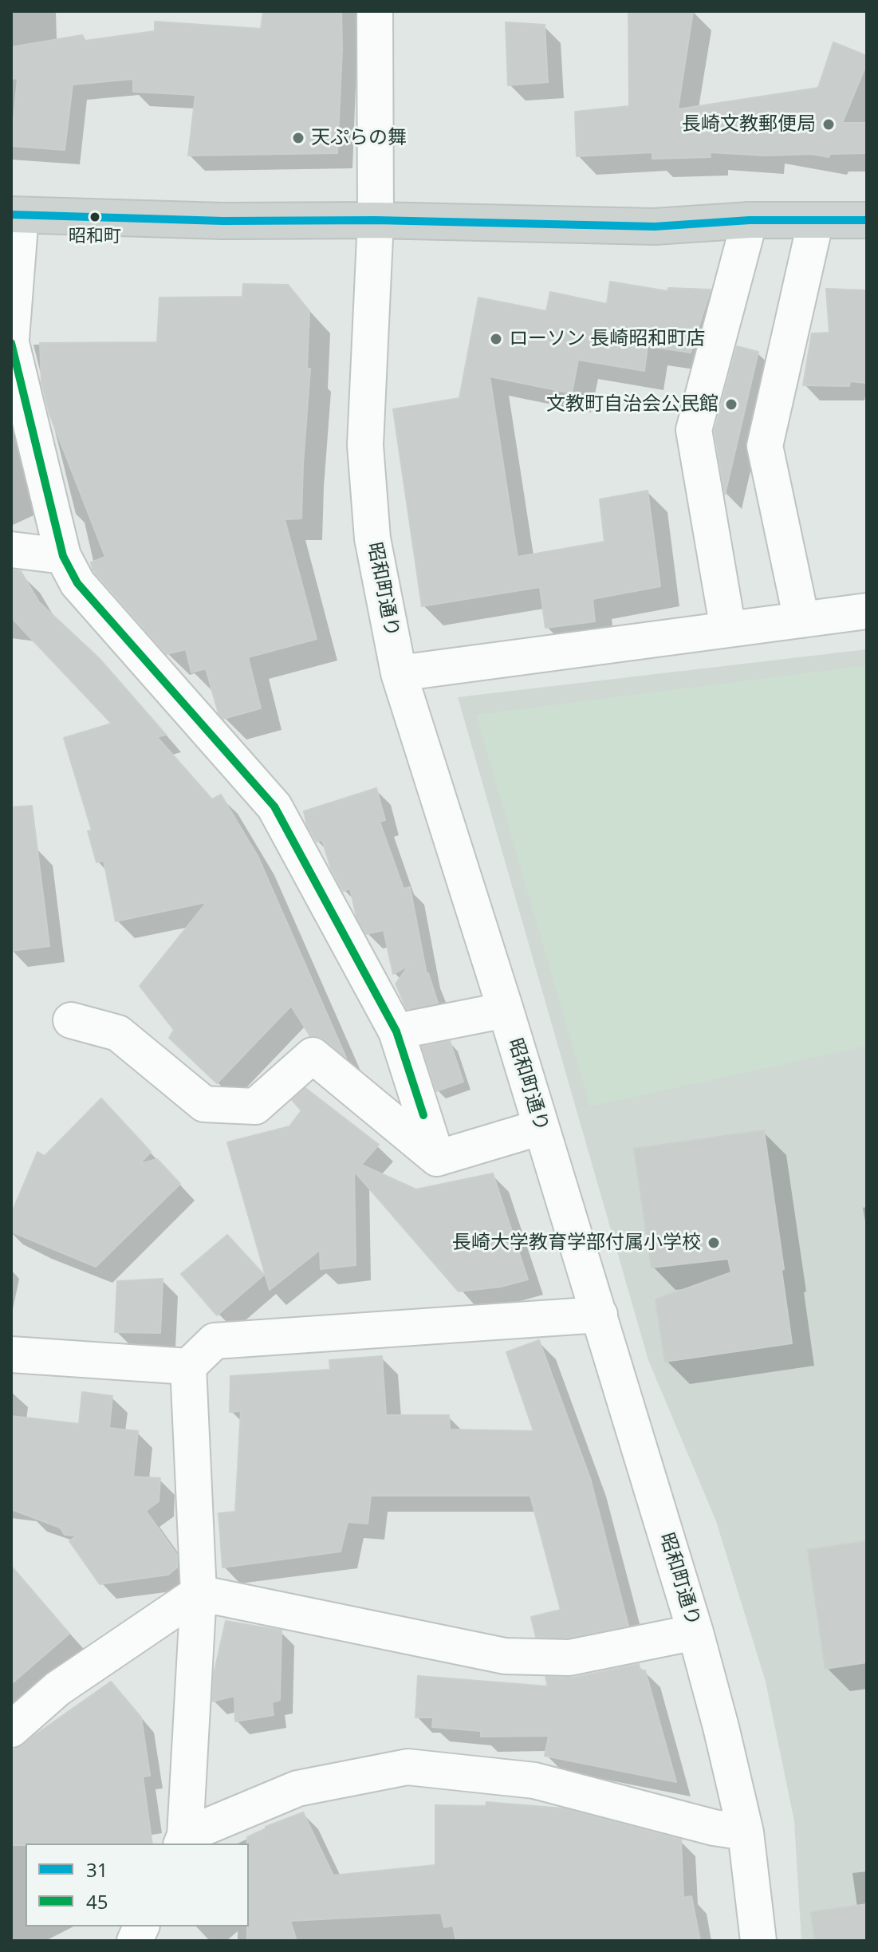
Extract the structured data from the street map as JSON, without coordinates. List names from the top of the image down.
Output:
{
  "streets": {
    "street": ["昭和町通り"]
  },
  "places": [
    "長崎文教郵便局",
    "天ぷらの舞",
    "昭和町",
    "ローソン 長崎昭和町店",
    "文教町自治会公民館",
    "長崎大学教育学部付属小学校"
  ],
  "lines": ["transit line 31", "transit line 45"],
  "legend": ["31", "45"]
}
